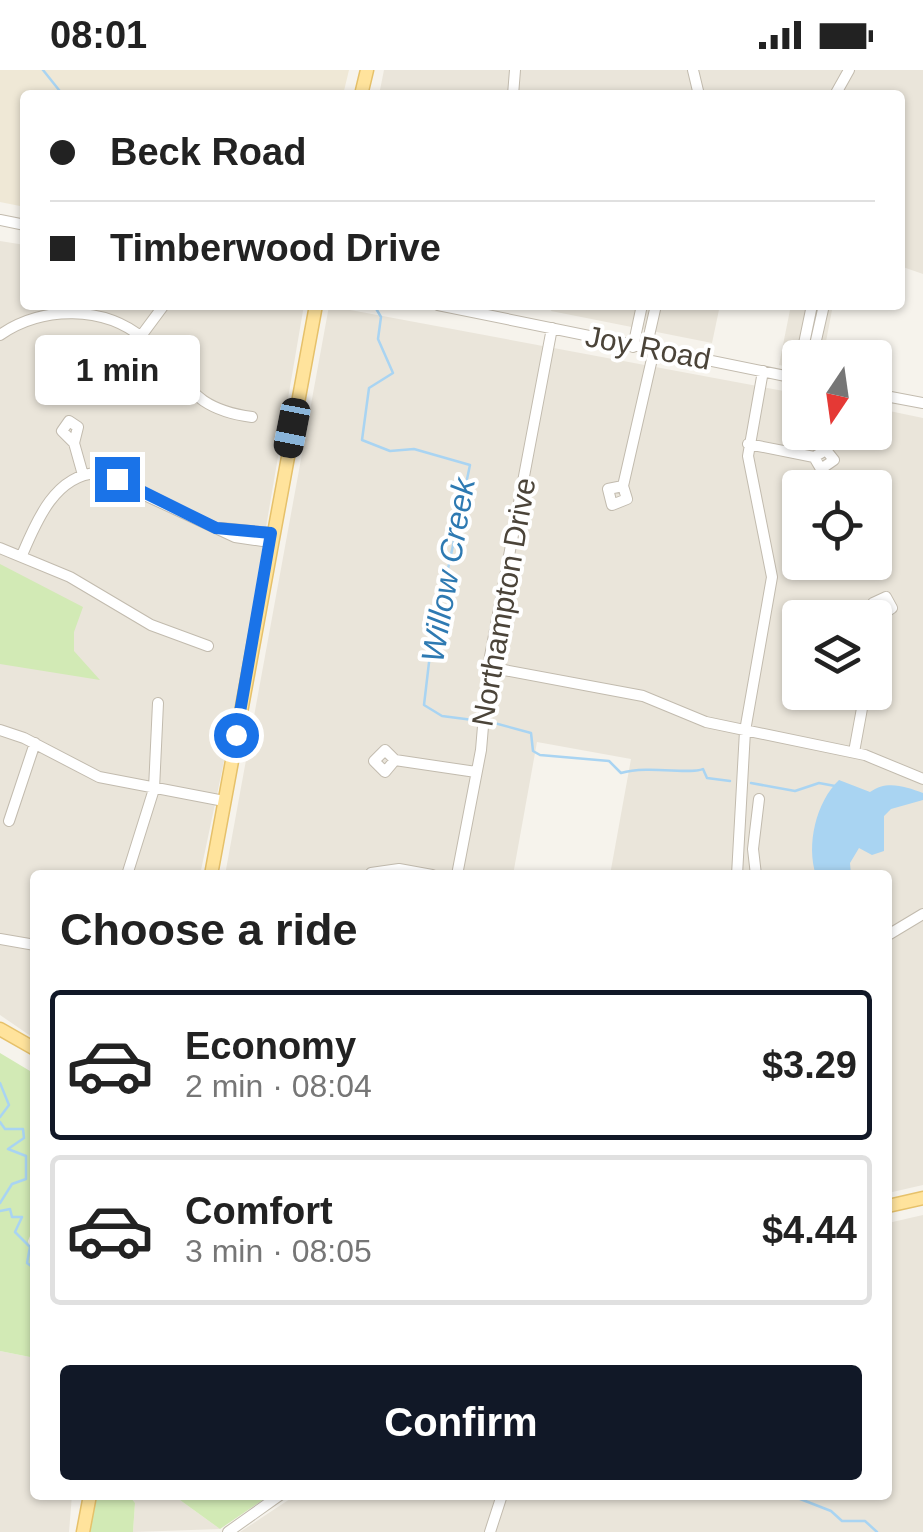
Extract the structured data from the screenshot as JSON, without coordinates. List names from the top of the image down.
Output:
{
  "streets": {
    "street": ["Joy Road", "Northampton Drive"]
  },
  "crossings": [
    ["Joy Road", "Northampton Drive"]
  ],
  "water": ["Willow Creek"],
  "north": "bottom",
  "page": {
    "status": "08:01",
    "banner": ["Beck Road", "Timberwood Drive"],
    "bubble": "1 min",
    "heading": "Choose a ride",
    "list": [
      {
        "name": "Economy",
        "note": "2 min · 08:04",
        "value": "$3.29"
      },
      {
        "name": "Comfort",
        "note": "3 min · 08:05",
        "value": "$4.44"
      }
    ],
    "buttons": "Confirm"
  }
}
